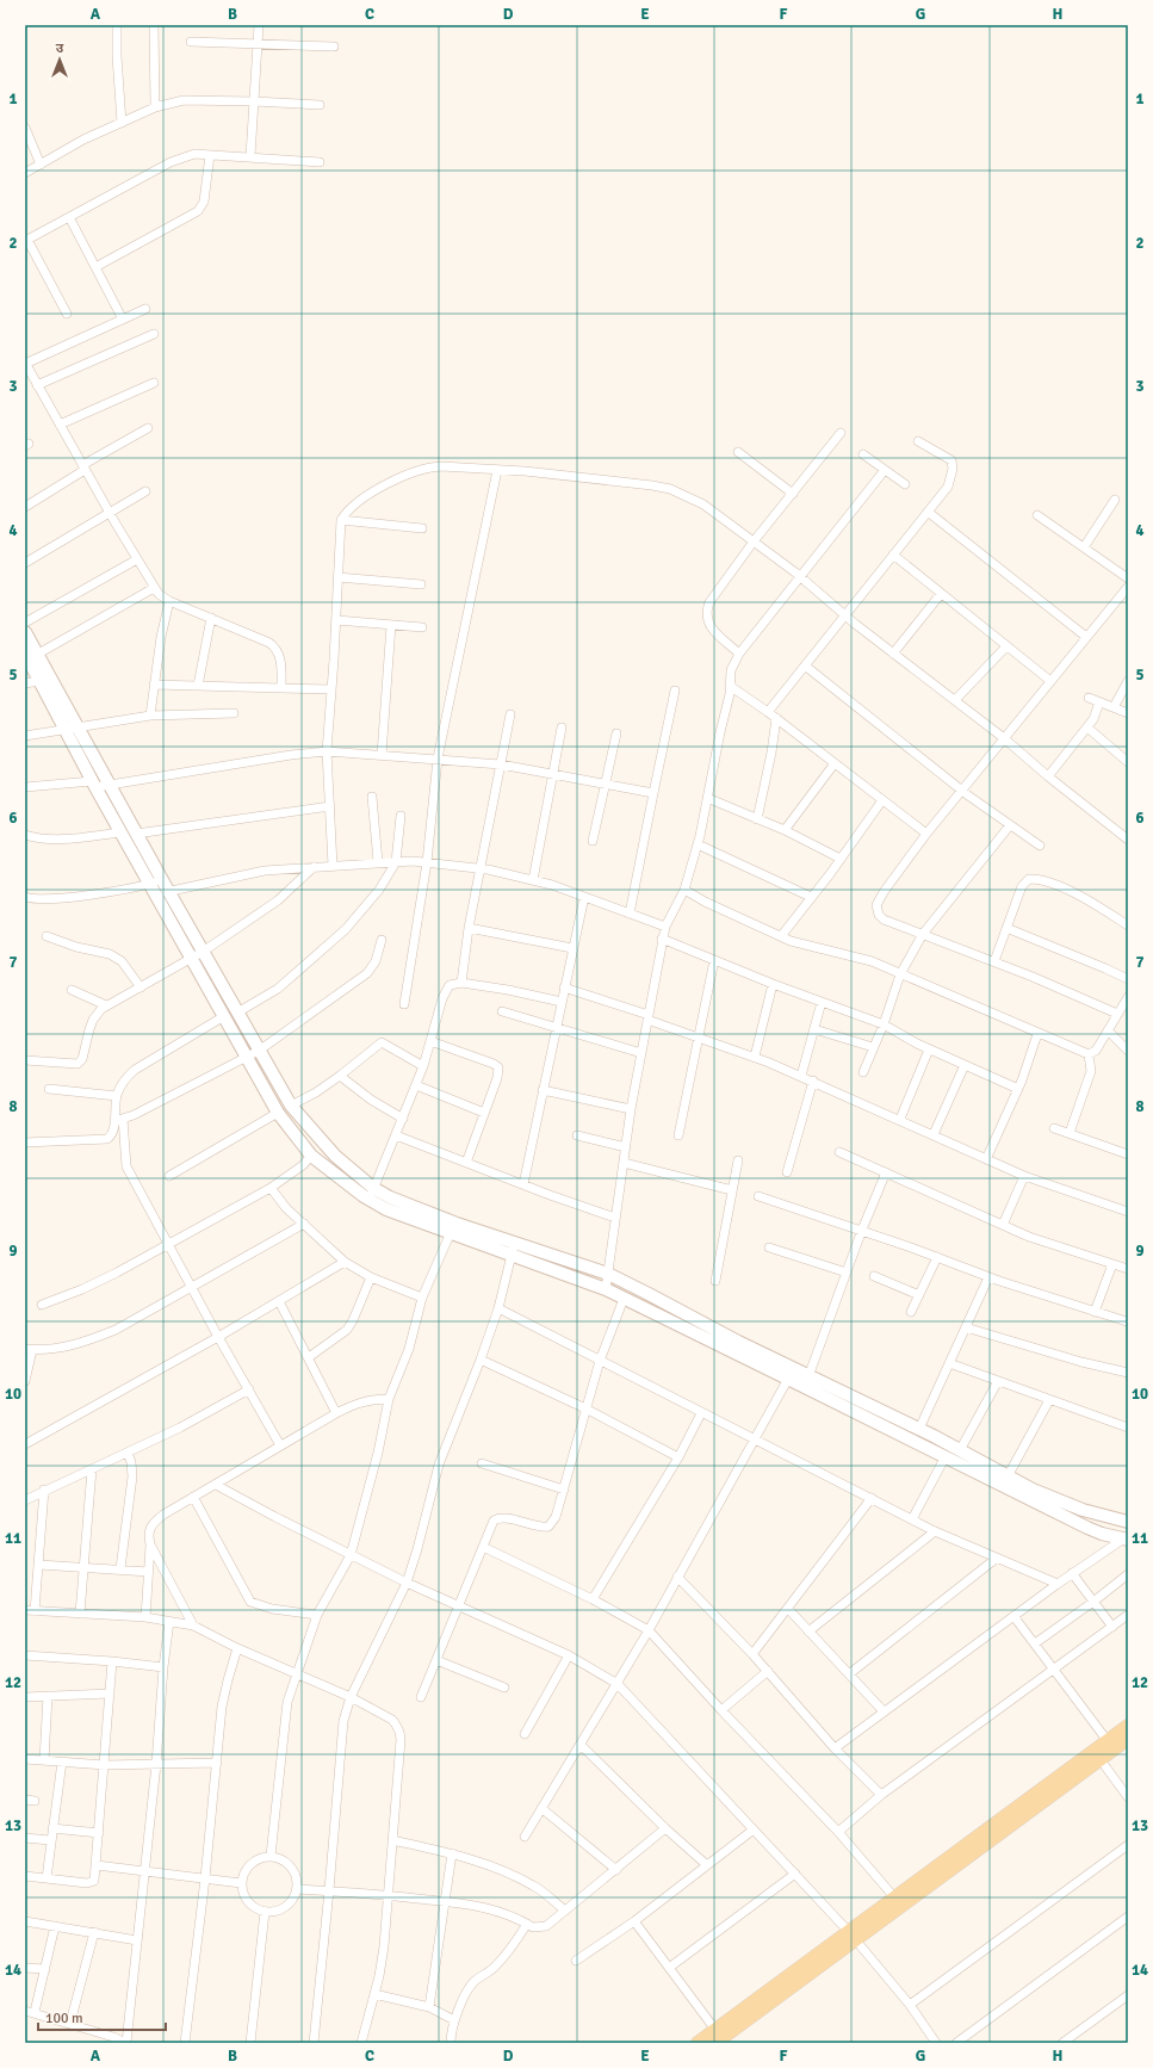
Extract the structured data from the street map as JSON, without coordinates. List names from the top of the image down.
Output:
{
  "scale_bar": "100 m",
  "north": "top",
  "grid": {
    "columns": [
      "A",
      "B",
      "C",
      "D",
      "E",
      "F",
      "G",
      "H"
    ],
    "rows": [
      "1",
      "2",
      "3",
      "4",
      "5",
      "6",
      "7",
      "8",
      "9",
      "10",
      "11",
      "12",
      "13",
      "14"
    ]
  }
}
